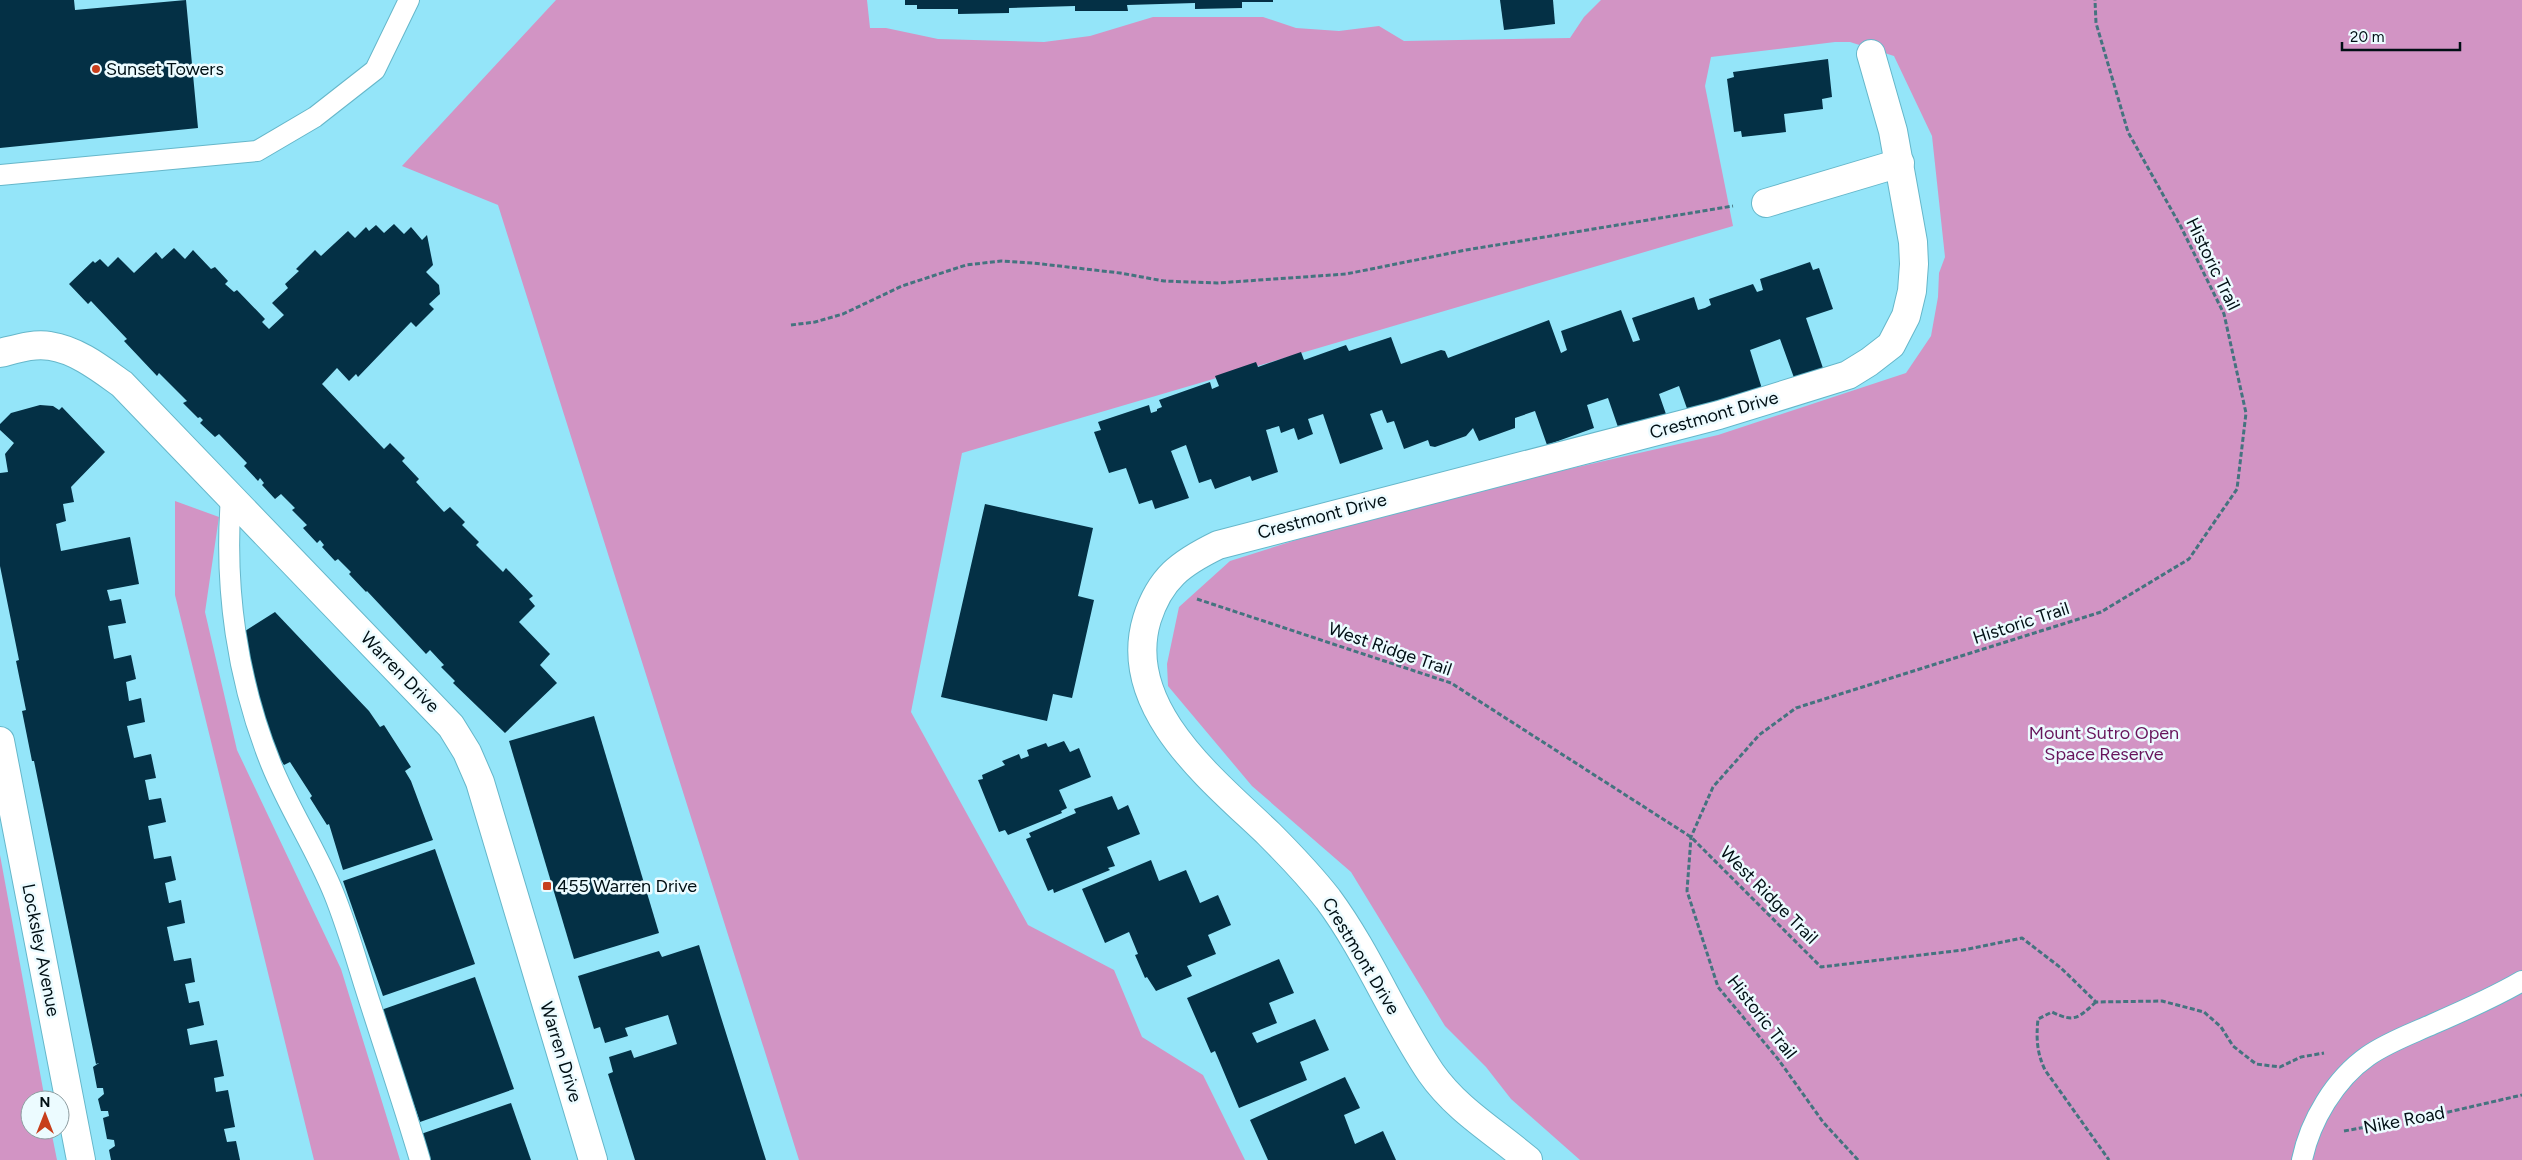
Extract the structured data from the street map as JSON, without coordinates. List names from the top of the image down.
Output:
{
  "streets": {
    "street": ["Crestmont Drive", "Warren Drive", "Locksley Avenue"],
    "path": ["Historic Trail", "West Ridge Trail", "Nike Road"]
  },
  "crossings": [
    ["Historic Trail", "West Ridge Trail"],
    ["Crestmont Drive", "West Ridge Trail"]
  ],
  "parks": ["Mount Sutro Open Space Reserve"],
  "places": {
    "other": ["Sunset Towers"],
    "transit": ["455 Warren Drive"]
  },
  "scale_bar": "20 m",
  "north": "top"
}
